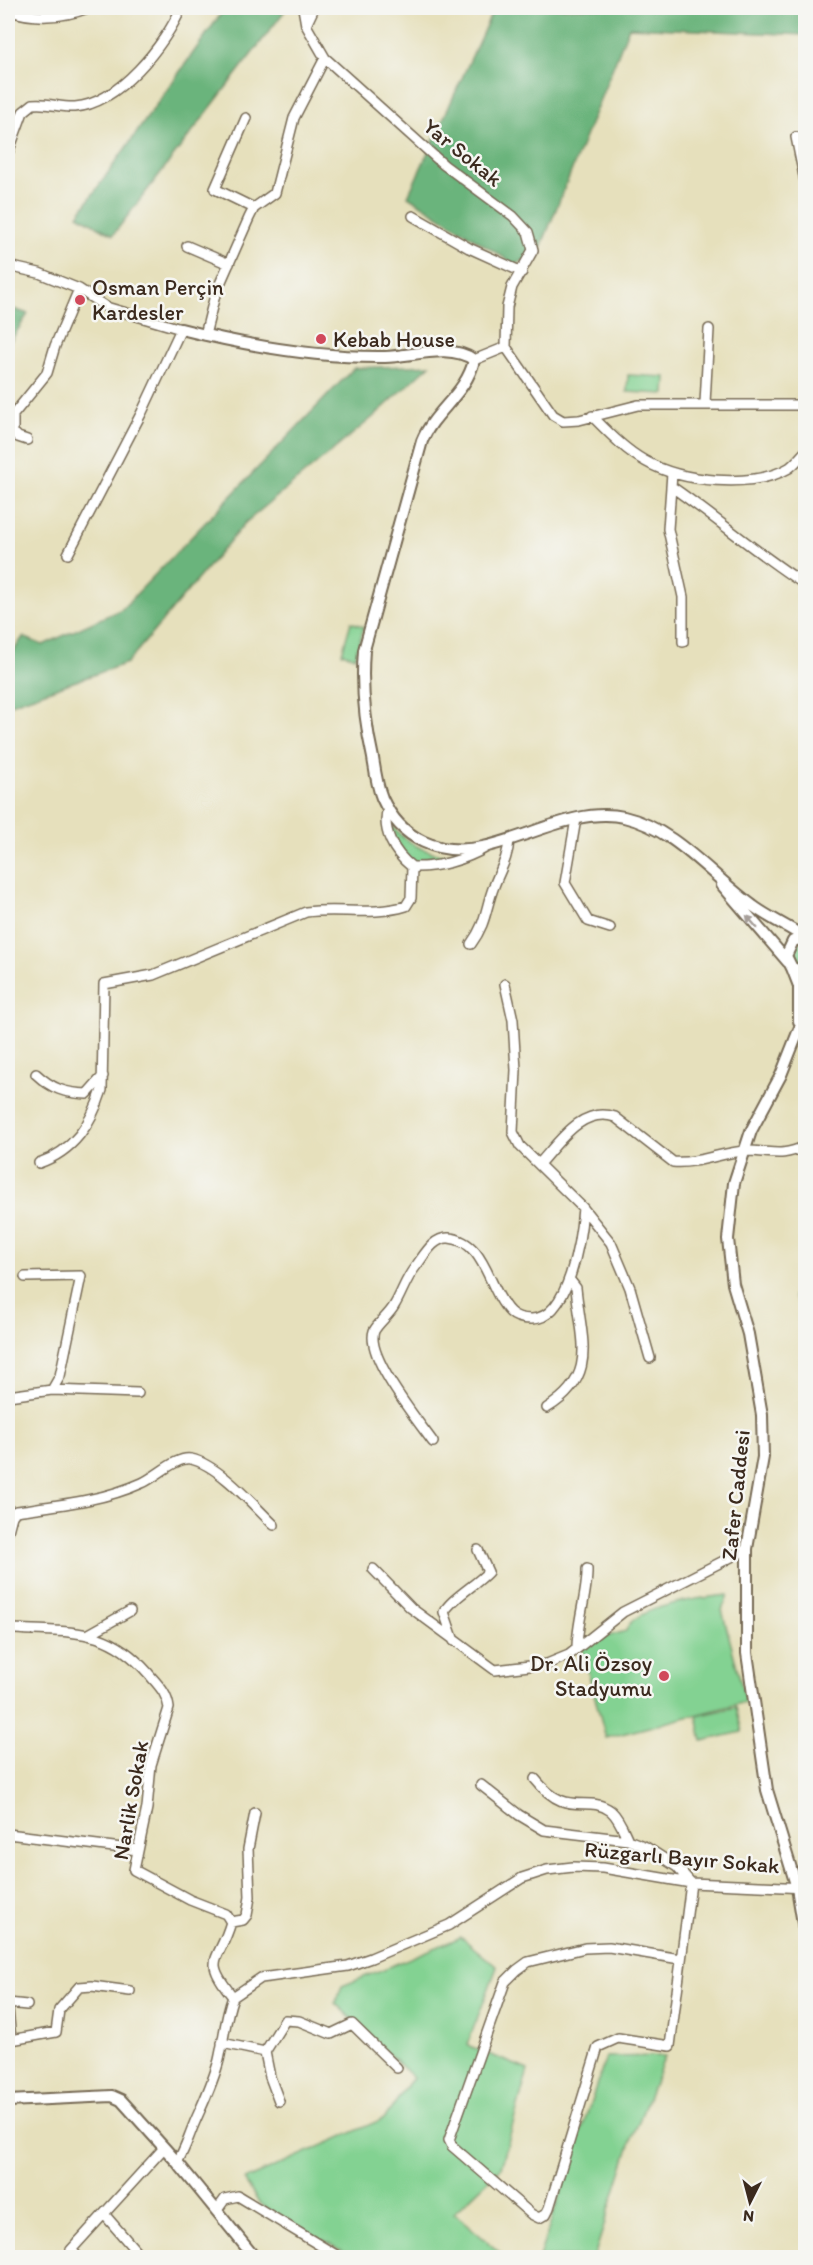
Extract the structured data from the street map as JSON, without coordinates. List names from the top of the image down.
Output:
{
  "streets": {
    "street": [
      "Yar Sokak",
      "Zafer Caddesi",
      "Narlik Sokak",
      "Rüzgarlı Bayır Sokak"
    ]
  },
  "crossings": [
    ["Zafer Caddesi", "Rüzgarlı Bayır Sokak"]
  ],
  "places": ["Osman Perçin Kardesler", "Kebab House", "Dr. Ali Özsoy Stadyumu"],
  "north": "bottom"
}
